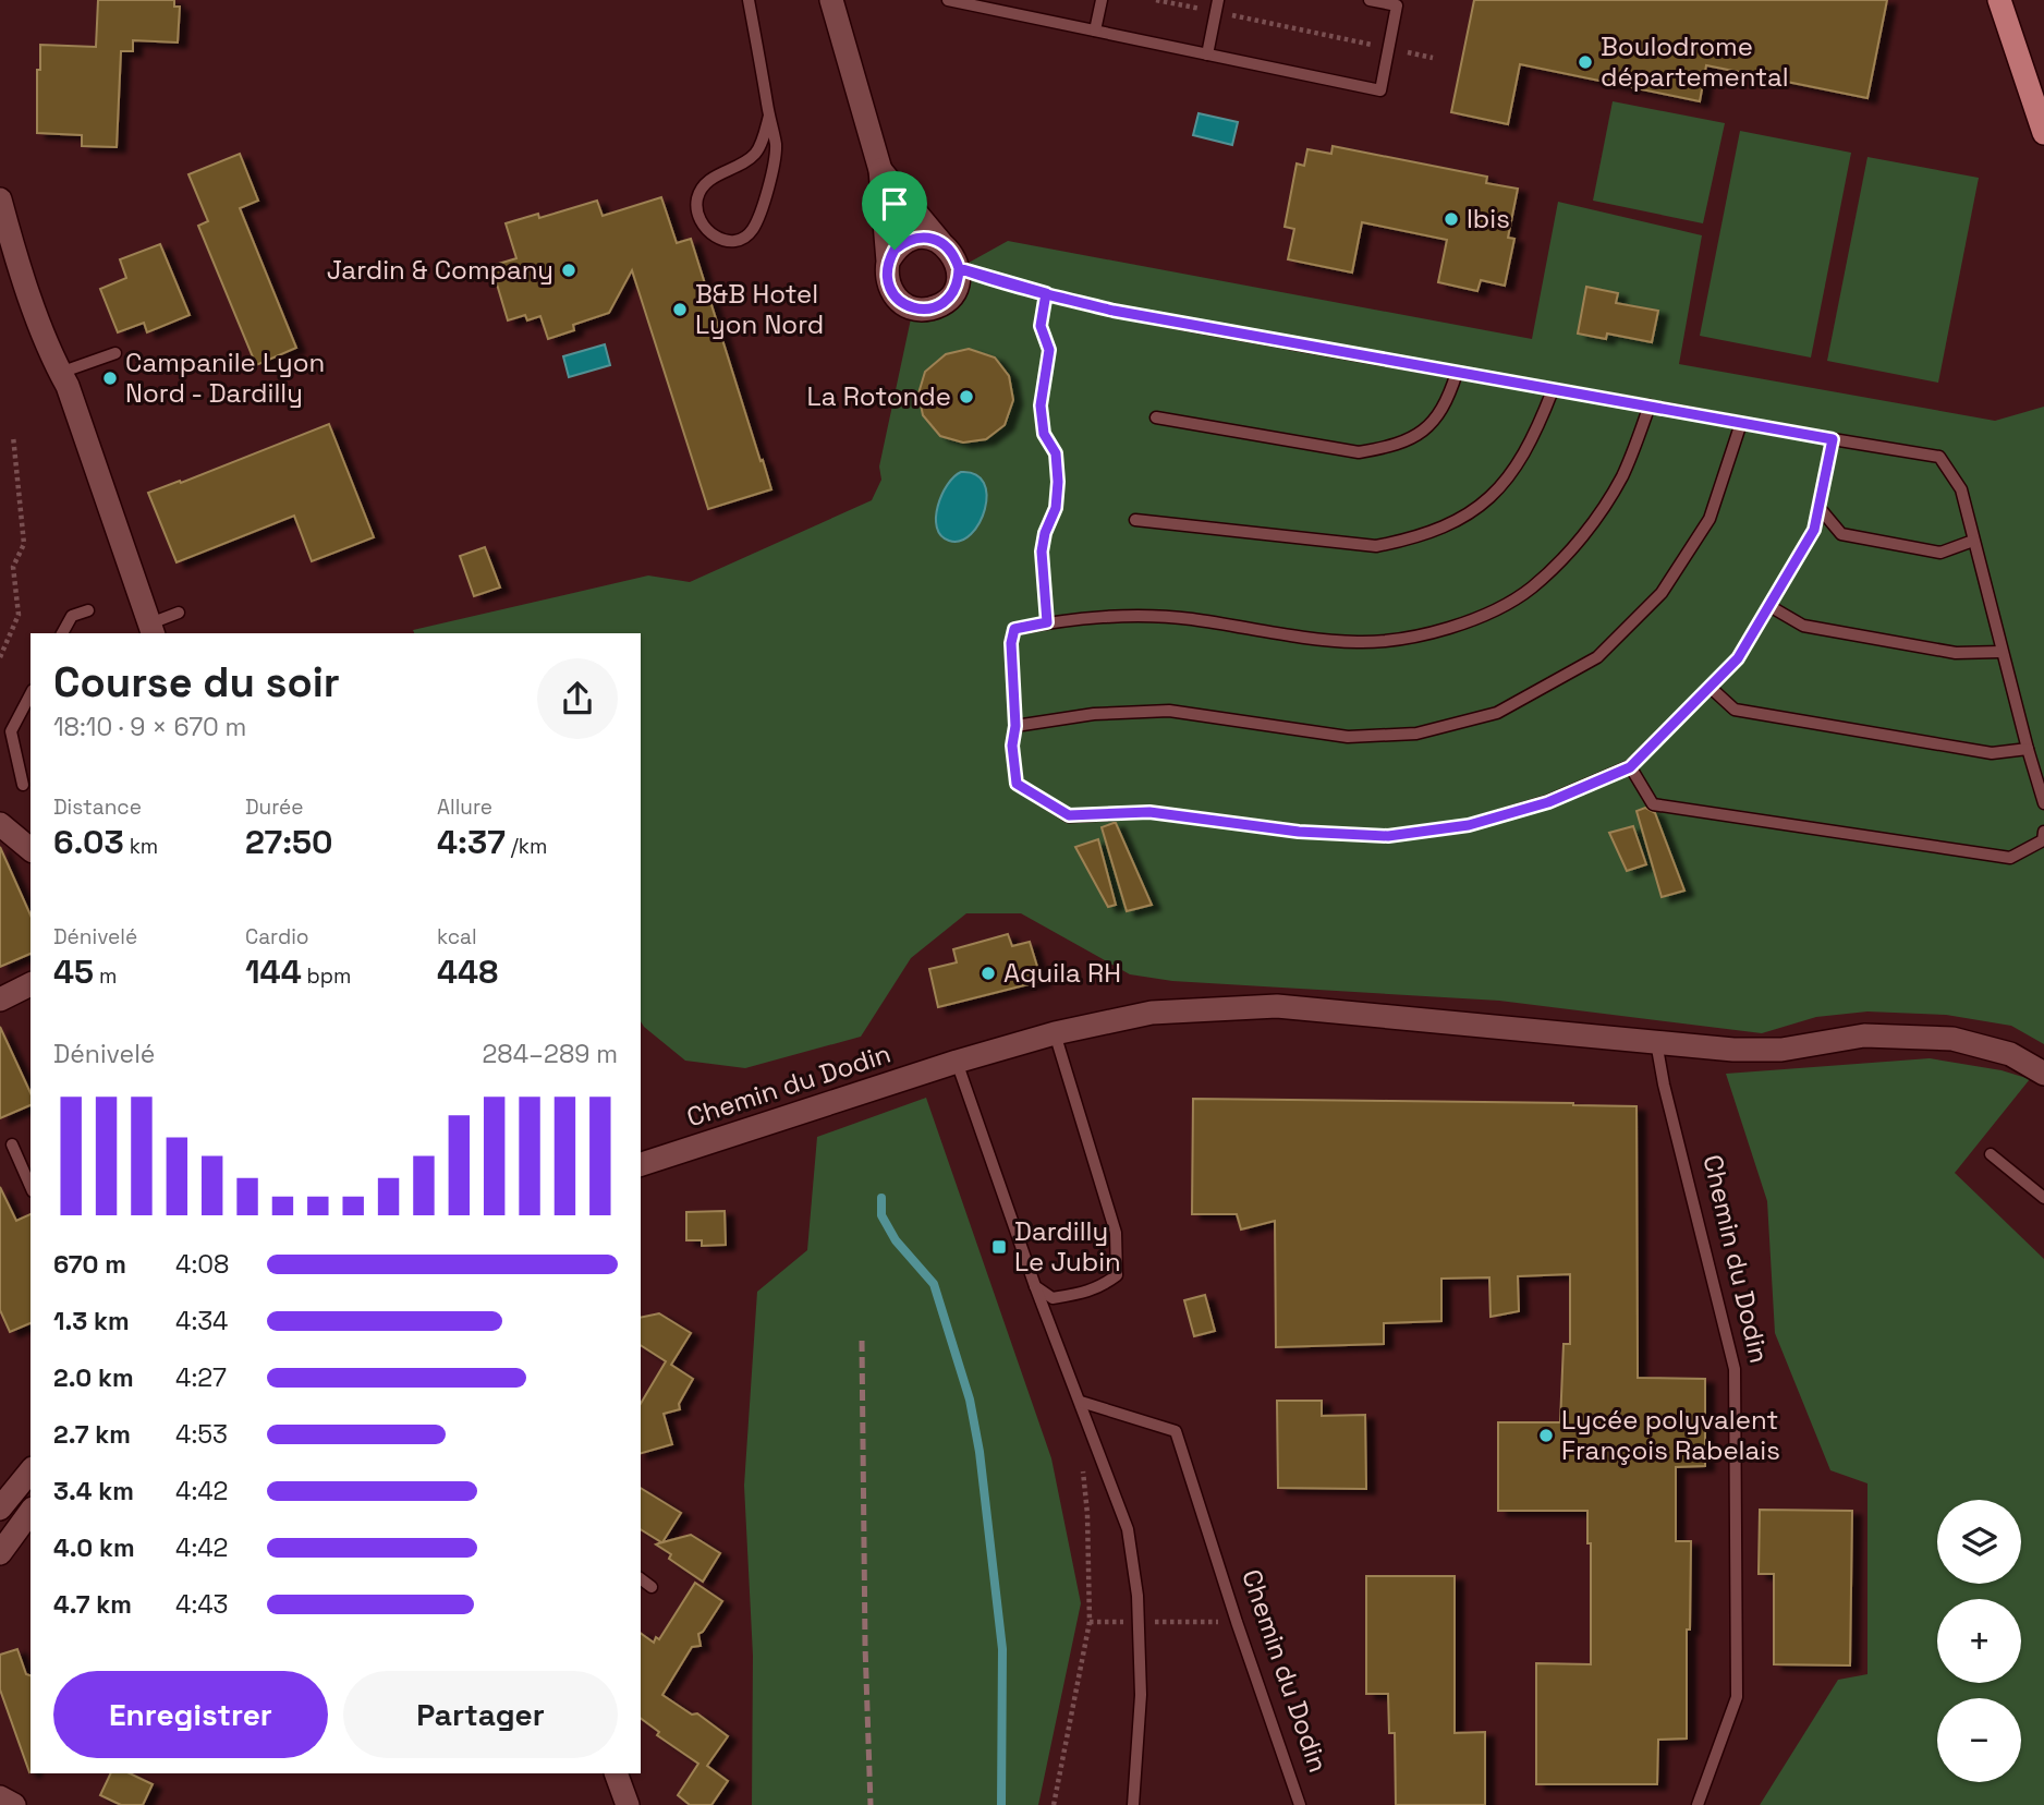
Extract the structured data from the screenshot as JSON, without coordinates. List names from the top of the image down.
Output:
{
  "streets": {
    "street": ["Chemin du Dodin"]
  },
  "places": {
    "other": [
      "Boulodrome départemental",
      "Ibis",
      "Jardin & Company",
      "B&B Hotel Lyon Nord",
      "Campanile Lyon Nord - Dardilly",
      "La Rotonde",
      "Aquila RH",
      "Lycée polyvalent François Rabelais"
    ],
    "transit": ["Dardilly Le Jubin"]
  },
  "page": {
    "heading": ["Course du soir", "18:10 · 9 × 670 m"],
    "stats": [
      ["Distance", "6.03 km"],
      ["Durée", "27:50"],
      ["Allure", "4:37 /km"],
      ["Dénivelé", "45 m"],
      ["Cardio", "144 bpm"],
      ["kcal", "448"]
    ],
    "chart": ["Dénivelé", "284–289 m"],
    "list": [
      {
        "name": "670 m",
        "note": "4:08"
      },
      {
        "name": "1.3 km",
        "note": "4:34"
      },
      {
        "name": "2.0 km",
        "note": "4:27"
      },
      {
        "name": "2.7 km",
        "note": "4:53"
      },
      {
        "name": "3.4 km",
        "note": "4:42"
      },
      {
        "name": "4.0 km",
        "note": "4:42"
      },
      {
        "name": "4.7 km",
        "note": "4:43"
      }
    ],
    "map_buttons": ["+", "−"],
    "buttons": ["Enregistrer", "Partager"]
  }
}
